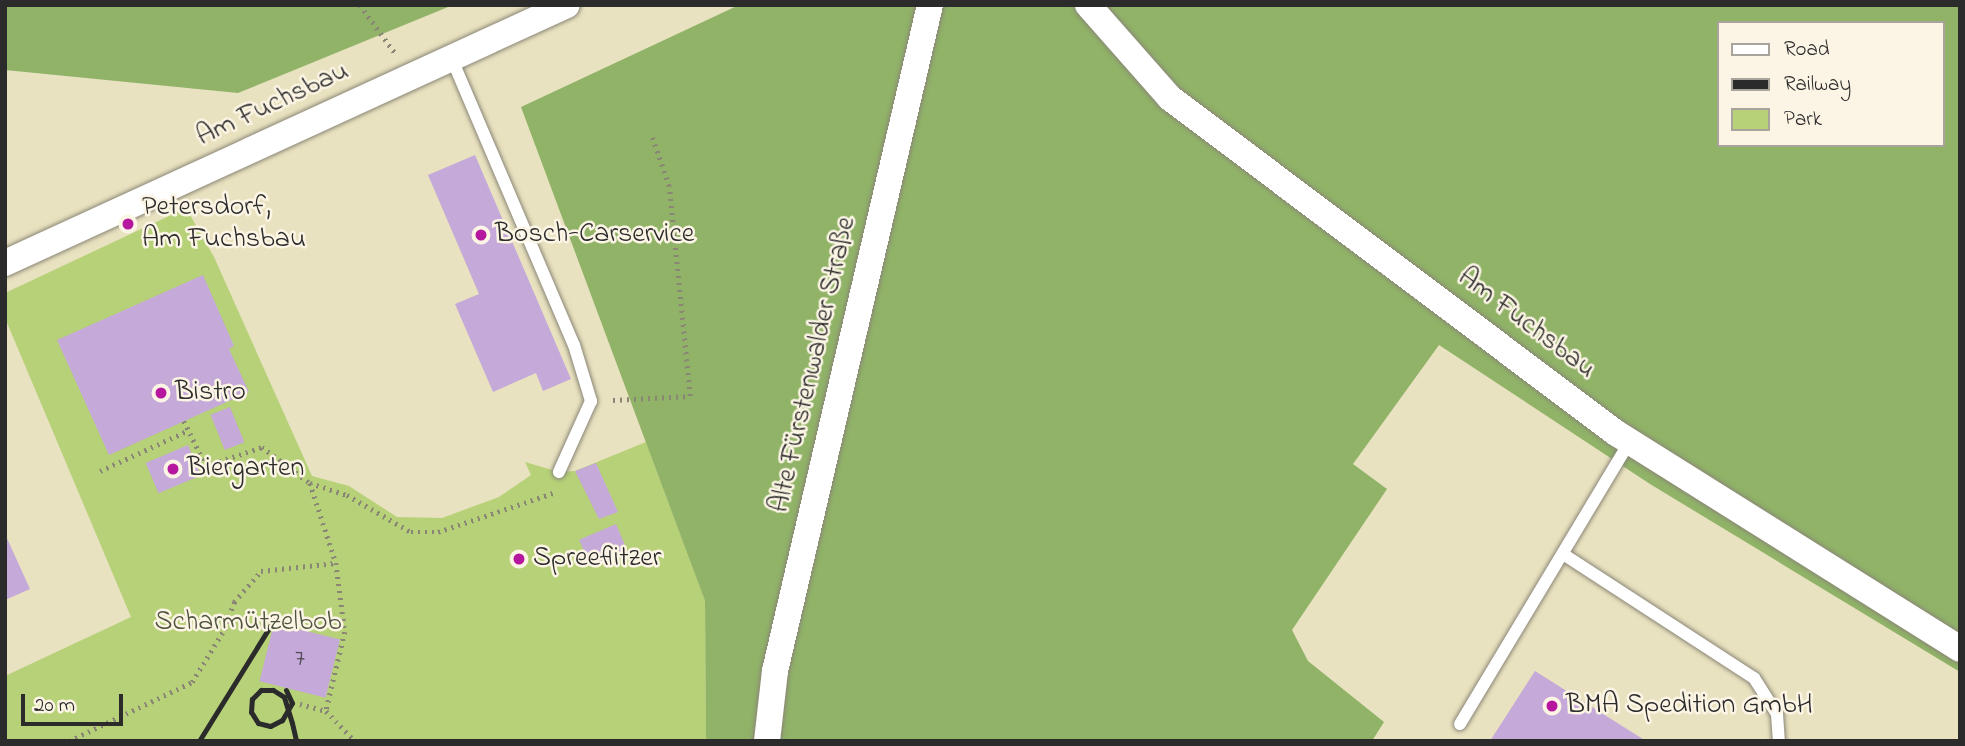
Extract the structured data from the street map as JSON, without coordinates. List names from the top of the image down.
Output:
{
  "streets": {
    "street": ["Am Fuchsbau", "Alte Fürstenwalder Straße"]
  },
  "parks": ["Scharmützelbob"],
  "places": [
    "Petersdorf, Am Fuchsbau",
    "Bosch-Carservice",
    "Bistro",
    "Biergarten",
    "Spreeflitzer",
    "BMA Spedition GmbH"
  ],
  "house_numbers": ["7"],
  "legend": ["Road", "Railway", "Park"],
  "scale_bar": "20 m"
}
